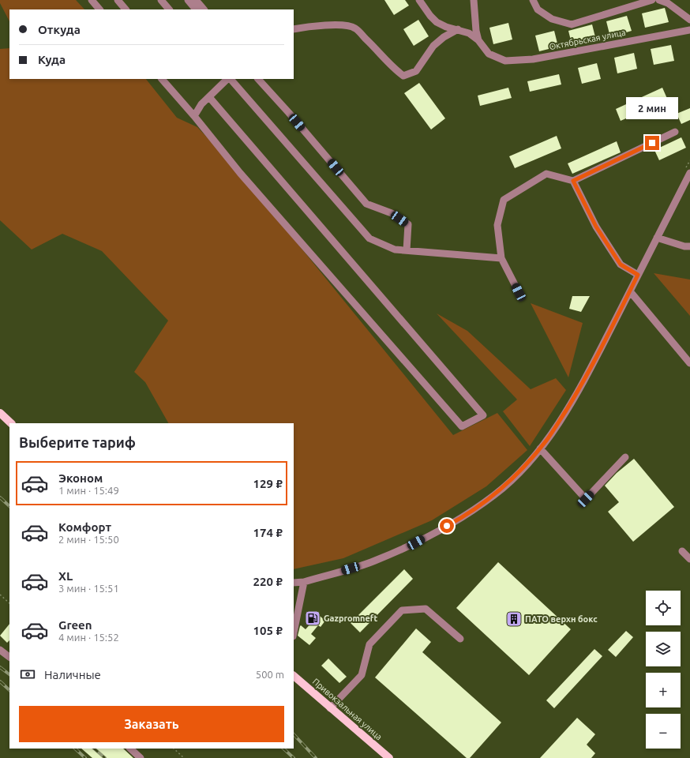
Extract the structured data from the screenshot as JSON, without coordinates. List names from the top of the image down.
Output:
{
  "streets": {
    "main road": ["Привокзальная улица"],
    "street": ["Октябрьская улица"]
  },
  "places": {
    "fuel station": ["Gazpromneft"],
    "building": ["ПАТО верхн бокс"]
  },
  "page": {
    "banner": ["Откуда", "Куда"],
    "bubble": "2 мин",
    "heading": "Выберите тариф",
    "list": [
      {
        "name": "Эконом",
        "note": "1 мин · 15:49",
        "value": "129 ₽"
      },
      {
        "name": "Комфорт",
        "note": "2 мин · 15:50",
        "value": "174 ₽"
      },
      {
        "name": "XL",
        "note": "3 мин · 15:51",
        "value": "220 ₽"
      },
      {
        "name": "Green",
        "note": "4 мин · 15:52",
        "value": "105 ₽"
      }
    ],
    "map_buttons": ["+", "−"],
    "pay": ["Наличные", "500 m"],
    "buttons": "Заказать"
  }
}
